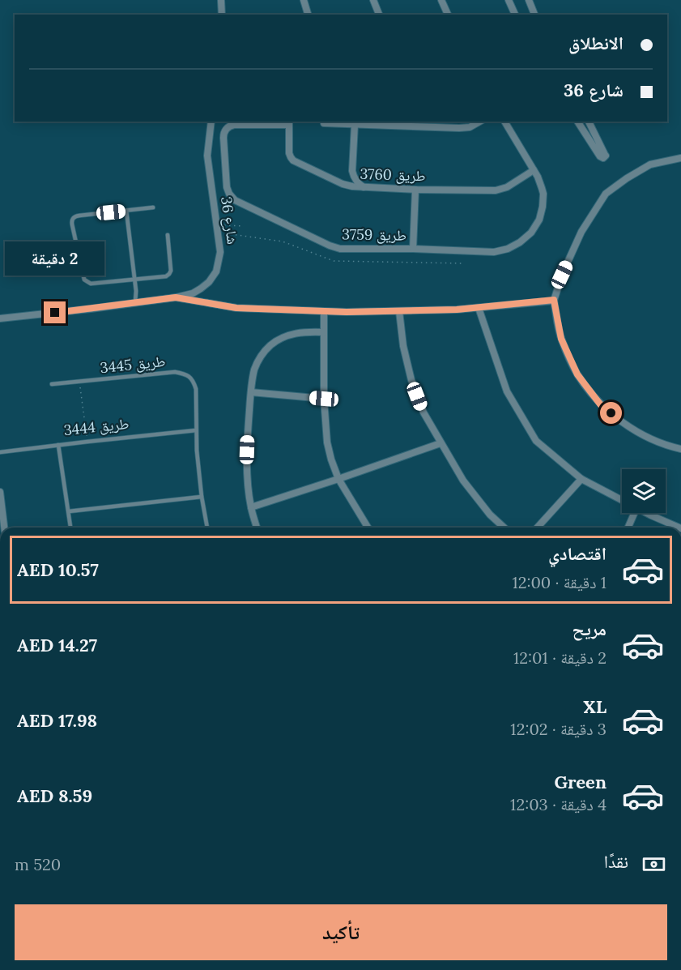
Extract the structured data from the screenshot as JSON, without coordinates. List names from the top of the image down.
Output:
{
  "streets": {
    "street": ["طريق 3760", "شارع 36", "طريق 3759"],
    "lane": ["طريق 3445", "طريق 3444"]
  },
  "crossings": [
    ["طريق 3760", "طريق 3759"],
    ["طريق 3445", "طريق 3444"]
  ],
  "page": {
    "banner": ["الانطلاق", "شارع 36"],
    "bubble": "2 دقيقة",
    "list": [
      {
        "name": "اقتصادي",
        "note": "1 دقيقة · 12:00",
        "value": "AED 10.57"
      },
      {
        "name": "مريح",
        "note": "2 دقيقة · 12:01",
        "value": "AED 14.27"
      },
      {
        "name": "XL",
        "note": "3 دقيقة · 12:02",
        "value": "AED 17.98"
      },
      {
        "name": "Green",
        "note": "4 دقيقة · 12:03",
        "value": "AED 8.59"
      }
    ],
    "pay": ["نقدًا", "520 m"],
    "buttons": "تأكيد"
  }
}
